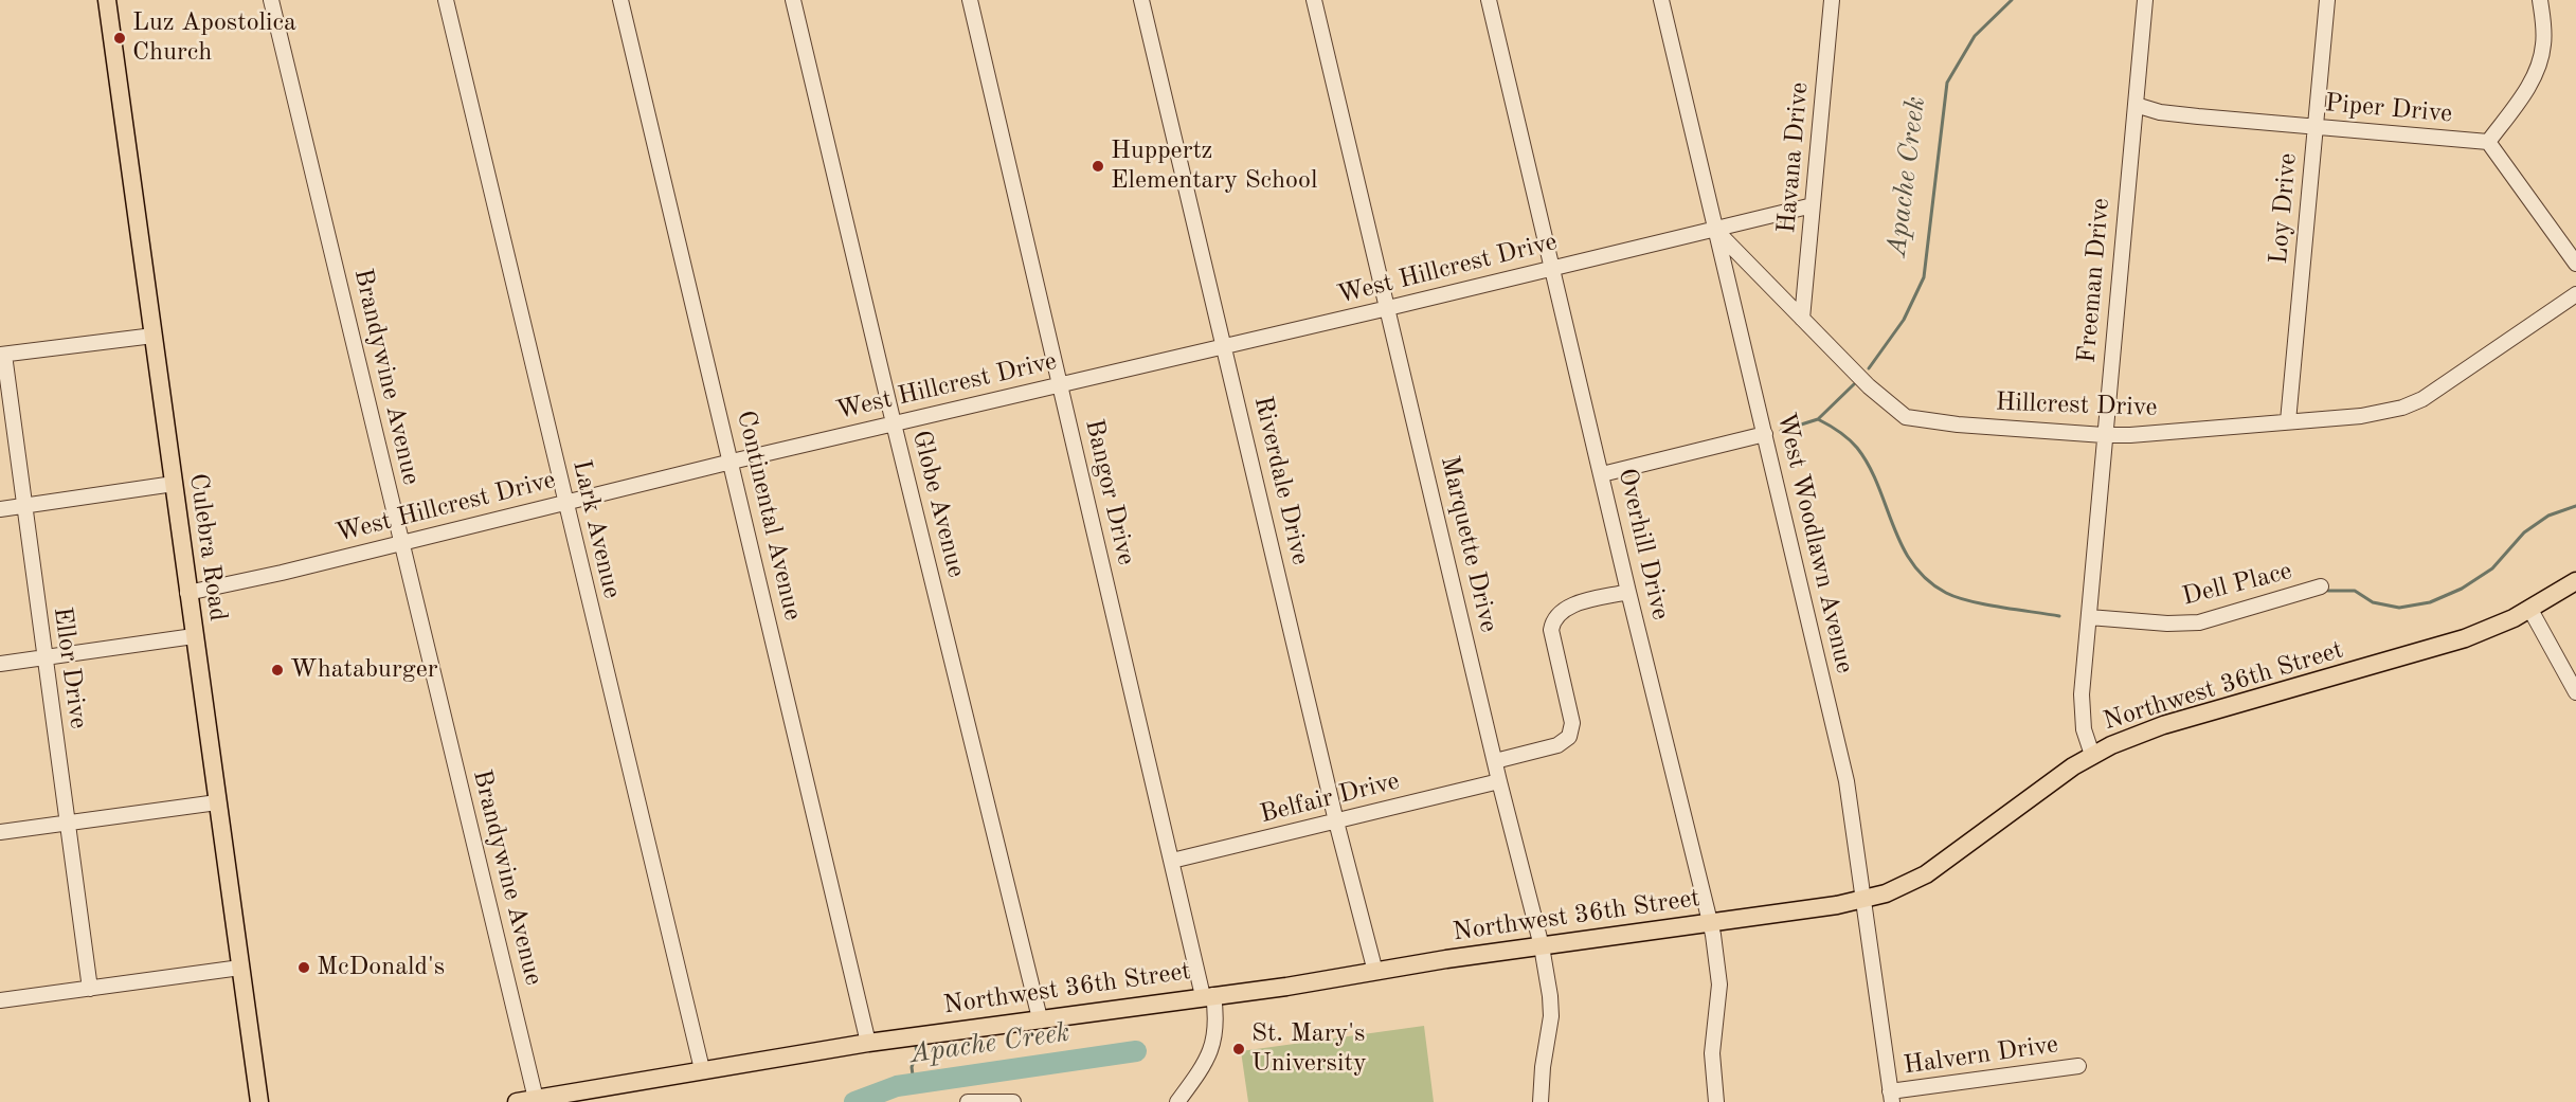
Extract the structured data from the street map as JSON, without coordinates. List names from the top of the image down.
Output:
{
  "streets": {
    "main road": ["Culebra Road", "Northwest 36th Street"],
    "street": [
      "Piper Drive",
      "Havana Drive",
      "Loy Drive",
      "West Hillcrest Drive",
      "Freeman Drive",
      "Brandywine Avenue",
      "Hillcrest Drive",
      "Riverdale Drive",
      "Bangor Drive",
      "Globe Avenue",
      "Continental Avenue",
      "Lark Avenue",
      "West Woodlawn Avenue",
      "Marquette Drive",
      "Overhill Drive",
      "Dell Place",
      "Ellor Drive",
      "Belfair Drive",
      "Halvern Drive"
    ]
  },
  "crossings": [
    ["Piper Drive", "Loy Drive"],
    ["Piper Drive", "Freeman Drive"],
    ["Havana Drive", "Hillcrest Drive"],
    ["Loy Drive", "Hillcrest Drive"],
    ["West Hillcrest Drive", "Brandywine Avenue"],
    ["West Hillcrest Drive", "Hillcrest Drive"],
    ["West Hillcrest Drive", "Riverdale Drive"],
    ["West Hillcrest Drive", "Bangor Drive"],
    ["West Hillcrest Drive", "Globe Avenue"],
    ["West Hillcrest Drive", "Continental Avenue"],
    ["West Hillcrest Drive", "Lark Avenue"],
    ["West Hillcrest Drive", "West Woodlawn Avenue"],
    ["West Hillcrest Drive", "Marquette Drive"],
    ["West Hillcrest Drive", "Overhill Drive"],
    ["West Hillcrest Drive", "Culebra Road"],
    ["Freeman Drive", "Hillcrest Drive"],
    ["Freeman Drive", "Dell Place"],
    ["Freeman Drive", "Northwest 36th Street"],
    ["Brandywine Avenue", "Northwest 36th Street"],
    ["Hillcrest Drive", "West Woodlawn Avenue"],
    ["Riverdale Drive", "Northwest 36th Street"],
    ["Riverdale Drive", "Belfair Drive"],
    ["Bangor Drive", "Northwest 36th Street"],
    ["Bangor Drive", "Belfair Drive"],
    ["Globe Avenue", "Northwest 36th Street"],
    ["Continental Avenue", "Northwest 36th Street"],
    ["Lark Avenue", "Northwest 36th Street"],
    ["West Woodlawn Avenue", "Northwest 36th Street"],
    ["West Woodlawn Avenue", "Halvern Drive"],
    ["Marquette Drive", "Northwest 36th Street"],
    ["Marquette Drive", "Belfair Drive"],
    ["Overhill Drive", "Northwest 36th Street"]
  ],
  "water": ["Apache Creek"],
  "places": [
    "Luz Apostolica Church",
    "Huppertz Elementary School",
    "Whataburger",
    "McDonald's",
    "St. Mary's University"
  ]
}
